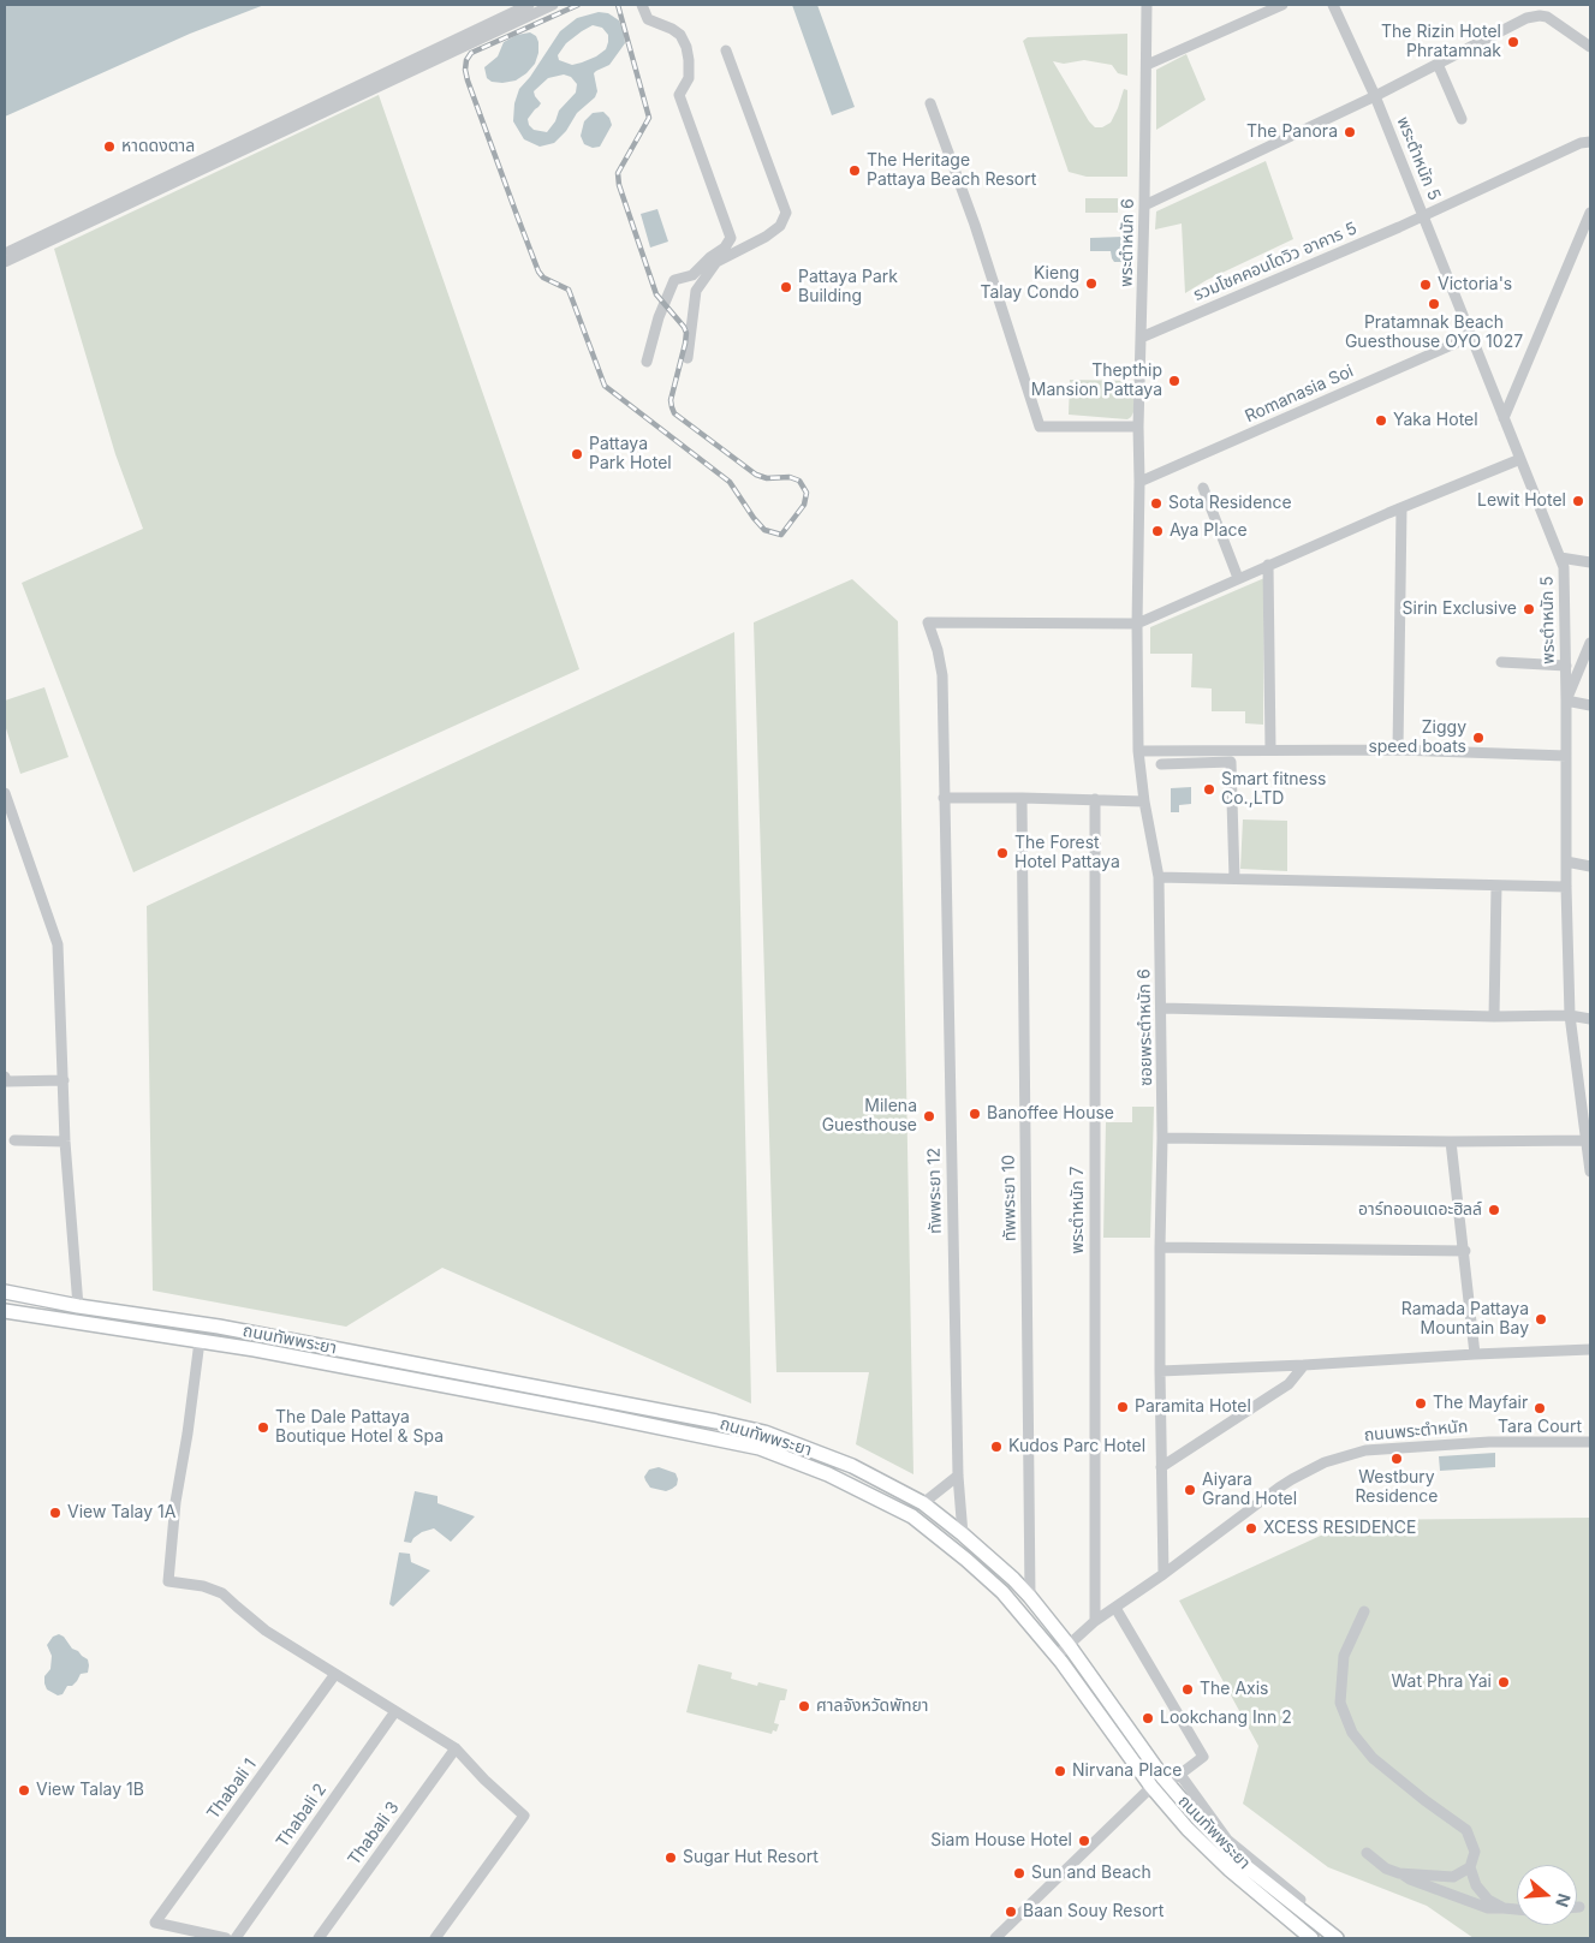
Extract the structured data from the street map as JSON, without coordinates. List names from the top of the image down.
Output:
{
  "streets": {
    "main road": ["ถนนทัพพระยา"],
    "street": [
      "พระตำหนัก 5",
      "พระตำหนัก 6",
      "รวมโชคคอนโดวิว อาคาร 5",
      "Romanasia Soi",
      "ซอยพระตำหนัก 6",
      "ทัพพระยา 12",
      "ทัพพระยา 10",
      "พระตำหนัก 7",
      "ถนนพระตำหนัก",
      "Thabali 1",
      "Thabali 2",
      "Thabali 3"
    ]
  },
  "crossings": [
    ["พระตำหนัก 5", "รวมโชคคอนโดวิว อาคาร 5"],
    ["พระตำหนัก 5", "Romanasia Soi"],
    ["พระตำหนัก 6", "รวมโชคคอนโดวิว อาคาร 5"],
    ["พระตำหนัก 6", "Romanasia Soi"],
    ["พระตำหนัก 6", "ซอยพระตำหนัก 6"],
    ["Romanasia Soi", "ซอยพระตำหนัก 6"],
    ["ซอยพระตำหนัก 6", "ทัพพระยา 12"],
    ["ซอยพระตำหนัก 6", "ถนนพระตำหนัก"],
    ["ทัพพระยา 12", "ถนนทัพพระยา"],
    ["ทัพพระยา 10", "ถนนทัพพระยา"],
    ["พระตำหนัก 7", "ถนนพระตำหนัก"],
    ["ถนนทัพพระยา", "ถนนพระตำหนัก"]
  ],
  "places": [
    "The Rizin Hotel Phratamnak",
    "The Panora",
    "หาดดงตาล",
    "The Heritage Pattaya Beach Resort",
    "Kieng Talay Condo",
    "Victoria's",
    "Pattaya Park Building",
    "Pratamnak Beach Guesthouse OYO 1027",
    "Thepthip Mansion Pattaya",
    "Yaka Hotel",
    "Pattaya Park Hotel",
    "Lewit Hotel",
    "Sota Residence",
    "Aya Place",
    "Sirin Exclusive",
    "Ziggy speed boats",
    "Smart fitness Co.,LTD",
    "The Forest Hotel Pattaya",
    "Banoffee House",
    "Milena Guesthouse",
    "อาร์ทออนเดอะฮิลล์",
    "Ramada Pattaya Mountain Bay",
    "The Mayfair",
    "Paramita Hotel",
    "Tara Court",
    "The Dale Pattaya Boutique Hotel & Spa",
    "Kudos Parc Hotel",
    "Westbury Residence",
    "Aiyara Grand Hotel",
    "View Talay 1A",
    "XCESS RESIDENCE",
    "Wat Phra Yai",
    "The Axis",
    "ศาลจังหวัดพัทยา",
    "Lookchang Inn 2",
    "Nirvana Place",
    "View Talay 1B",
    "Siam House Hotel",
    "Sugar Hut Resort",
    "Sun and Beach",
    "Baan Souy Resort"
  ],
  "north": "right"
}
